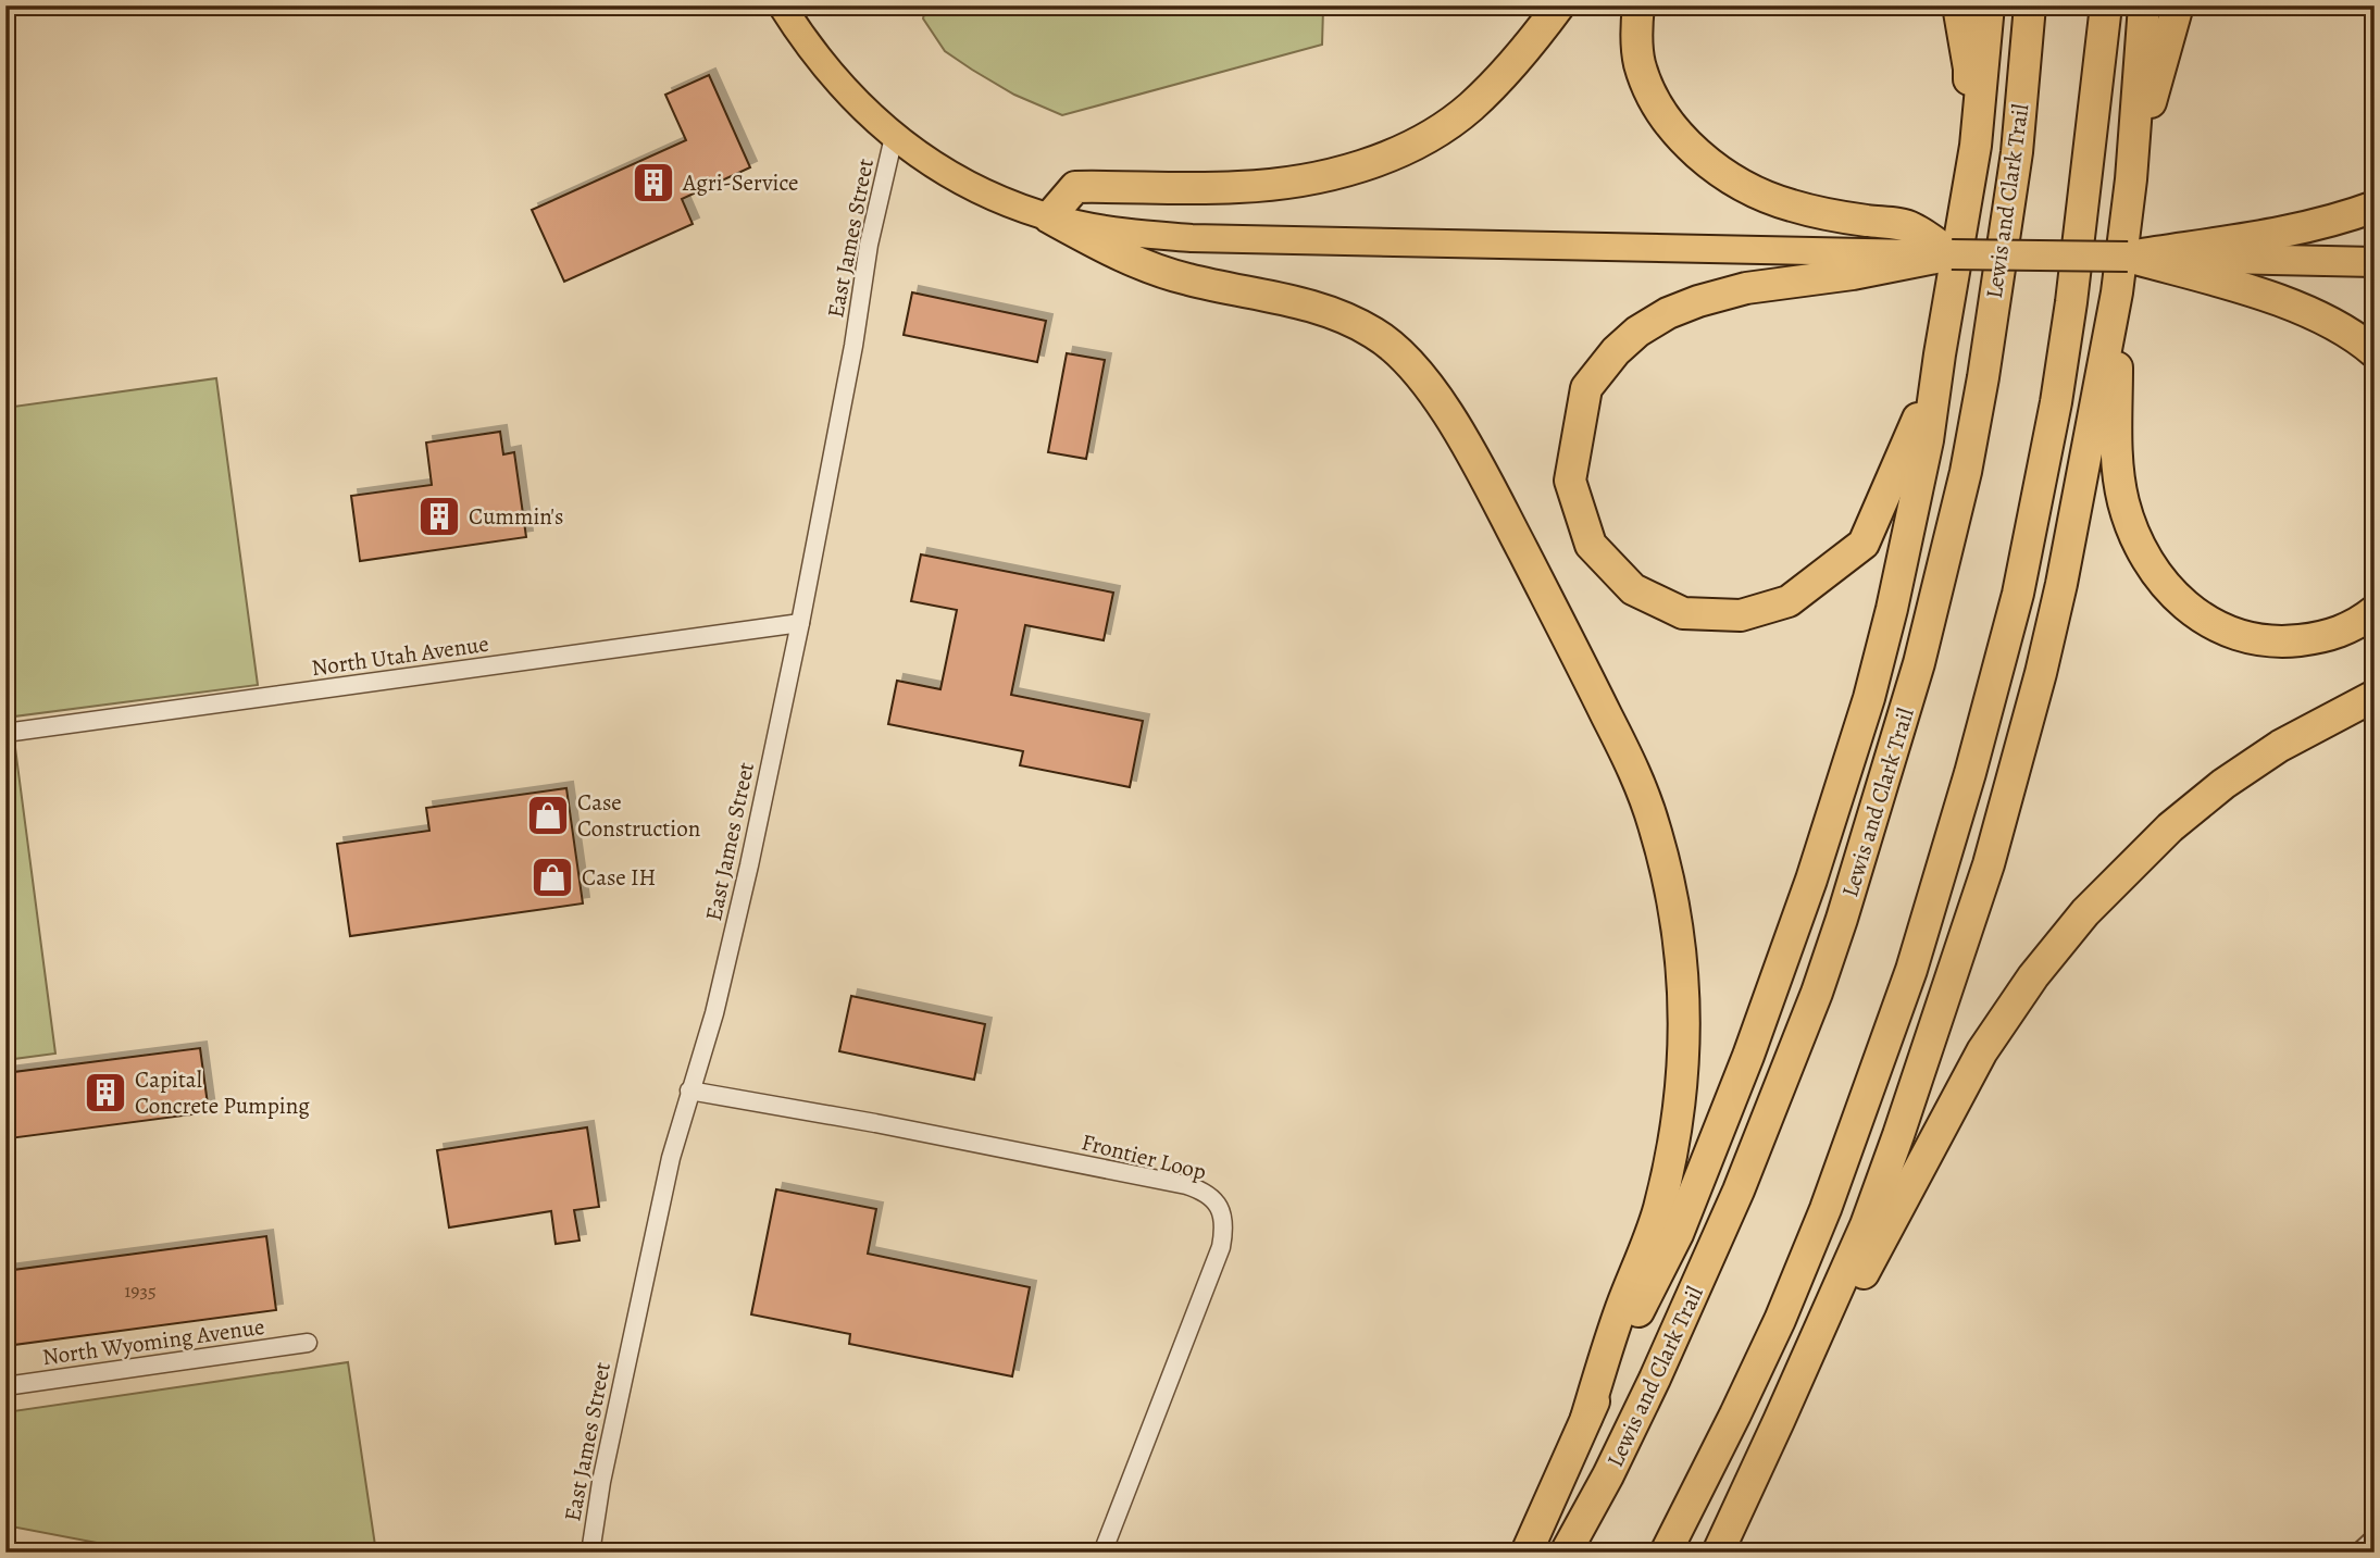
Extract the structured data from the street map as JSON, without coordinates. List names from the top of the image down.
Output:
{
  "streets": {
    "highway": ["Lewis and Clark Trail"],
    "street": [
      "East James Street",
      "North Utah Avenue",
      "Frontier Loop",
      "North Wyoming Avenue"
    ]
  },
  "crossings": [
    ["East James Street", "North Utah Avenue"],
    ["East James Street", "Frontier Loop"]
  ],
  "places": {
    "building": ["Agri-Service", "Cummin's", "Capital Concrete Pumping"],
    "shop": ["Case Construction", "Case IH"]
  },
  "house_numbers": ["1935"]
}
